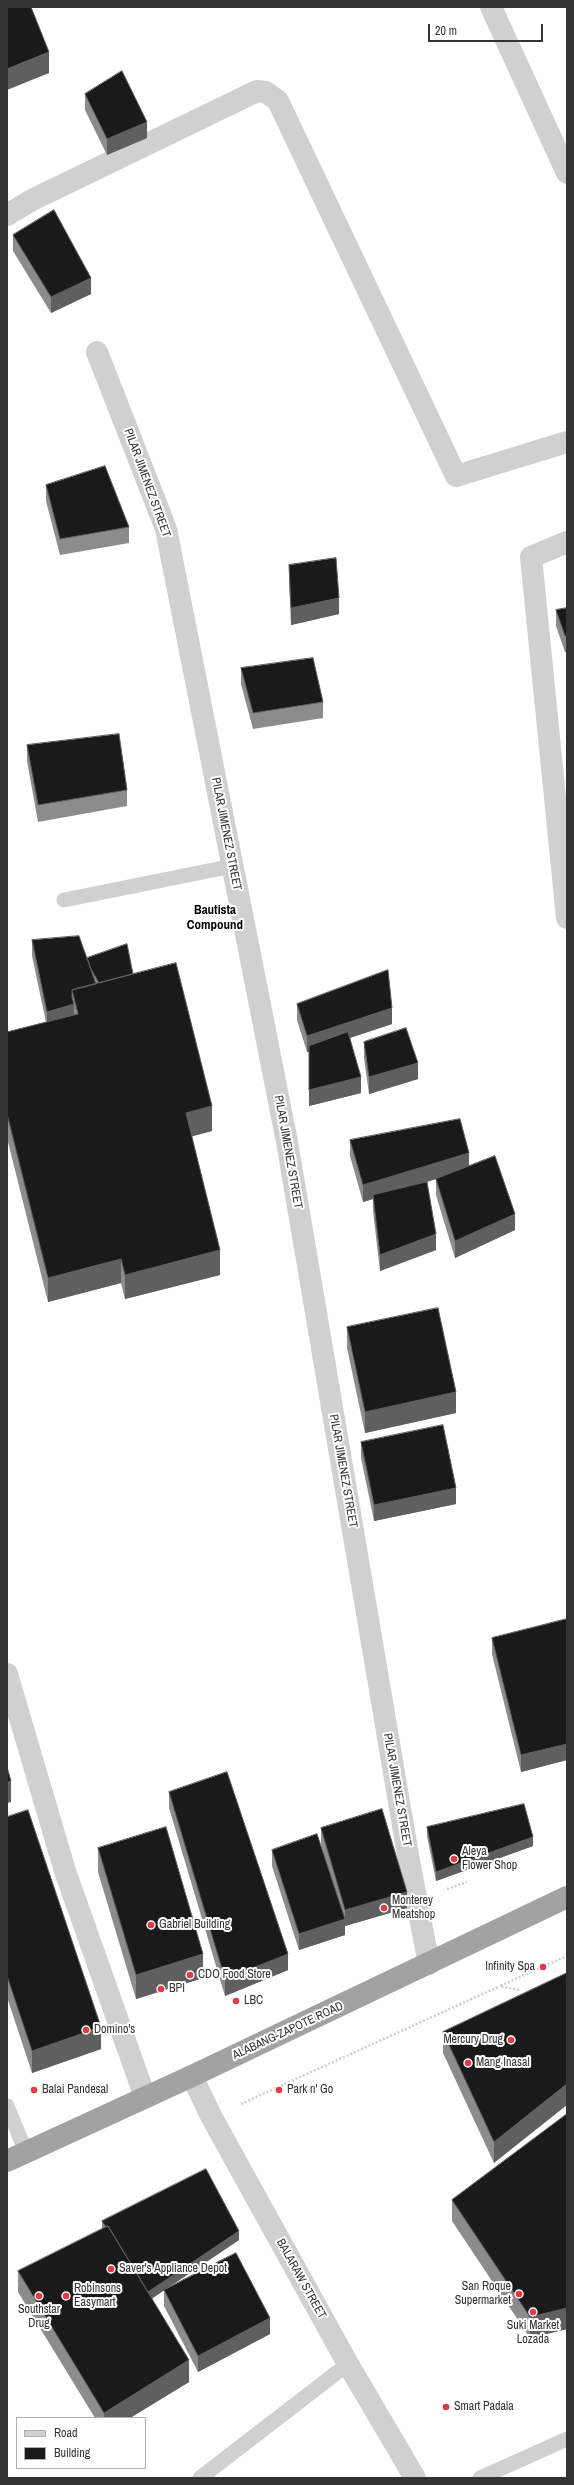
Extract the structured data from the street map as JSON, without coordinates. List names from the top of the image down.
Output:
{
  "streets": {
    "highway": ["ALABANG-ZAPOTE ROAD"],
    "street": ["PILAR JIMENEZ STREET", "BALARAW STREET"]
  },
  "crossings": [
    ["PILAR JIMENEZ STREET", "ALABANG-ZAPOTE ROAD"],
    ["ALABANG-ZAPOTE ROAD", "BALARAW STREET"]
  ],
  "districts": ["Bautista Compound"],
  "places": [
    "Aleya Flower Shop",
    "Monterey Meatshop",
    "Gabriel Building",
    "Infinity Spa",
    "CDO Food Store",
    "BPI",
    "LBC",
    "Domino's",
    "Mercury Drug",
    "Mang Inasal",
    "Balai Pandesal",
    "Park n' Go",
    "Saver's Appliance Depot",
    "San Roque Supermarket",
    "Southstar Drug",
    "Robinsons Easymart",
    "Suki Market Lozada",
    "Smart Padala"
  ],
  "legend": ["Road", "Building"],
  "scale_bar": "20 m"
}
